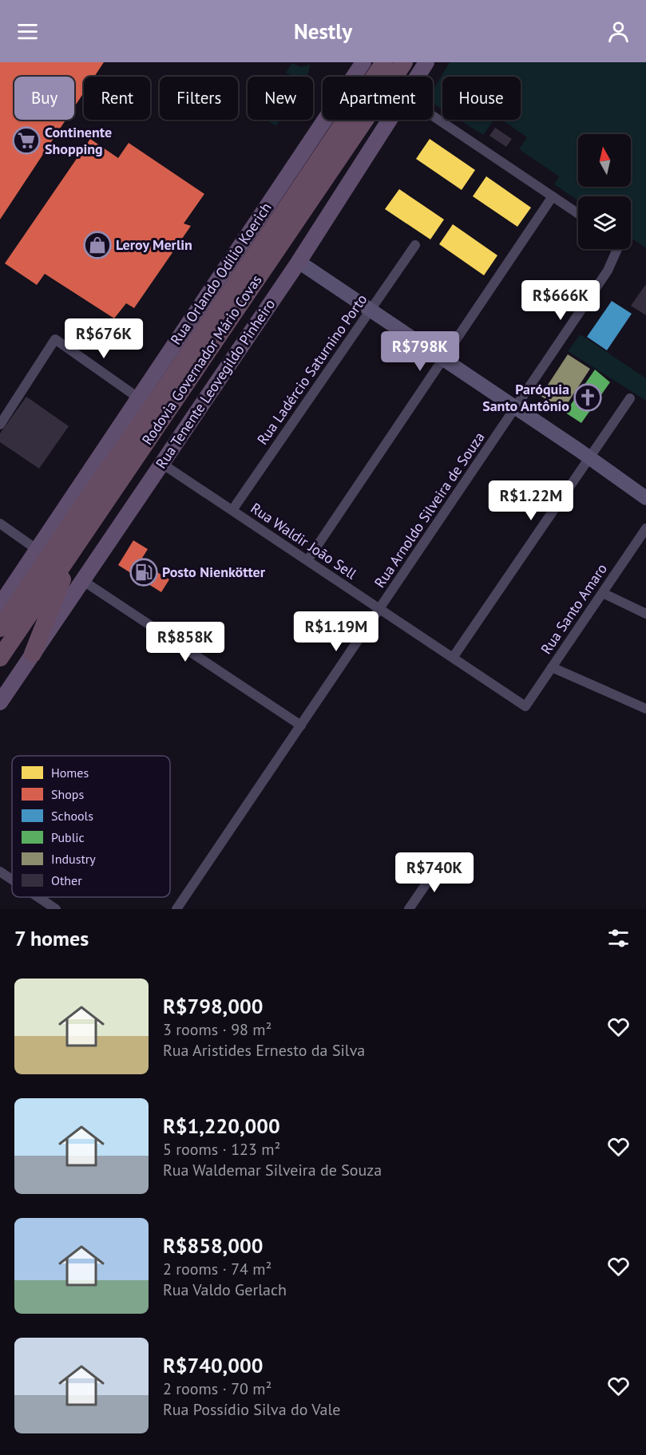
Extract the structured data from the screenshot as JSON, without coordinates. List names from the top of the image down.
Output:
{
  "streets": {
    "highway": ["Rodovia Governador Mário Covas"],
    "main road": ["Rua Orlando Odílio Koerich", "Rua Tenente Leovegildo Pinheiro"],
    "street": [
      "Rua Ladércio Saturnino Porto",
      "Rua Arnoldo Silveira de Souza",
      "Rua Waldir João Sell",
      "Rua Santo Amaro"
    ]
  },
  "crossings": [
    ["Rua Ladércio Saturnino Porto", "Rua Waldir João Sell"],
    ["Rua Tenente Leovegildo Pinheiro", "Rua Waldir João Sell"],
    ["Rua Arnoldo Silveira de Souza", "Rua Waldir João Sell"],
    ["Rua Waldir João Sell", "Rua Santo Amaro"]
  ],
  "places": {
    "supermarket": ["Continente Shopping"],
    "shop": ["Leroy Merlin"],
    "church": ["Paróquia Santo Antônio"],
    "fuel station": ["Posto Nienkötter"]
  },
  "legend": [
    "Homes",
    "Shops",
    "Schools",
    "Public",
    "Industry",
    "Other"
  ],
  "north": "top",
  "page": {
    "header": "Nestly",
    "chip": [
      "Buy",
      "Rent",
      "Filters",
      "New",
      "Apartment",
      "House"
    ],
    "price": [
      "R$666K",
      "R$676K",
      "R$798K",
      "R$1.22M",
      "R$1.19M",
      "R$858K",
      "R$740K"
    ],
    "heading": "7 homes",
    "list": [
      {
        "name": "R$798,000",
        "note": "3 rooms · 98 m² · Rua Aristides Ernesto da Silva"
      },
      {
        "name": "R$1,220,000",
        "note": "5 rooms · 123 m² · Rua Waldemar Silveira de Souza"
      },
      {
        "name": "R$858,000",
        "note": "2 rooms · 74 m² · Rua Valdo Gerlach"
      },
      {
        "name": "R$740,000",
        "note": "2 rooms · 70 m² · Rua Possídio Silva do Vale"
      }
    ]
  }
}
